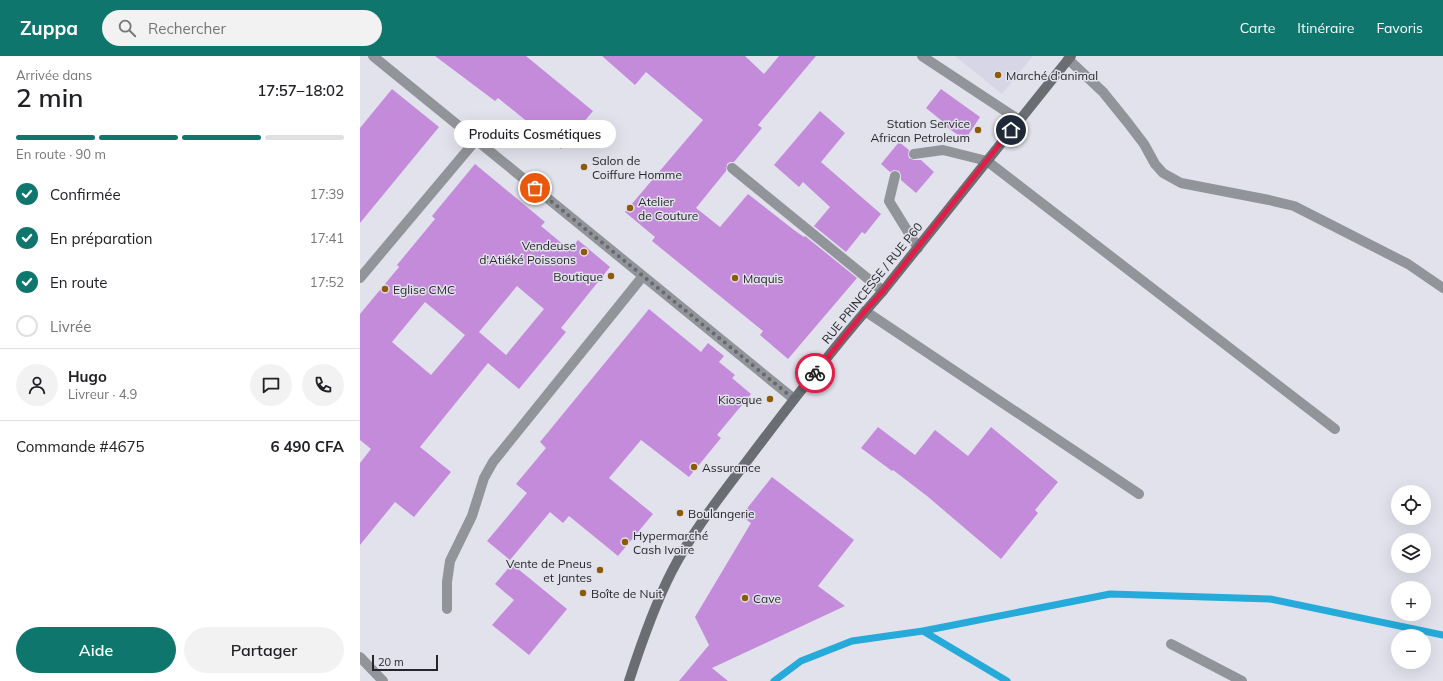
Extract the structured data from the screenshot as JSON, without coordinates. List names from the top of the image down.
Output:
{
  "streets": {
    "street": ["RUE PRINCESSE / RUE P60"]
  },
  "places": [
    "Marché d’animal",
    "Station Service African Petroleum",
    "Salon de Coiffure Homme",
    "Produits Cosmétiques",
    "Atelier de Couture",
    "Vendeuse d'Atiéké Poissons",
    "Boutique",
    "Maquis",
    "Eglise CMC",
    "Kiosque",
    "Assurance",
    "Boulangerie",
    "Hypermarché Cash Ivoire",
    "Vente de Pneus et Jantes",
    "Boîte de Nuit",
    "Cave"
  ],
  "scale_bar": "20 m",
  "page": {
    "header": "Zuppa",
    "search": "Rechercher",
    "nav": ["Carte", "Itinéraire", "Favoris"],
    "heading": ["2 min", "Arrivée dans", "17:57–18:02"],
    "panel": [
      "Hugo",
      "Livreur · 4.9",
      "Commande #4675",
      "6 490 CFA"
    ],
    "bubble": "Produits Cosmétiques",
    "bar": "En route · 90 m",
    "list": [
      ["Confirmée", "17:39"],
      ["En préparation", "17:41"],
      ["En route", "17:52"],
      "Livrée"
    ],
    "map_buttons": ["+", "−"],
    "buttons": ["Aide", "Partager"],
    "scale": "20 m"
  }
}
